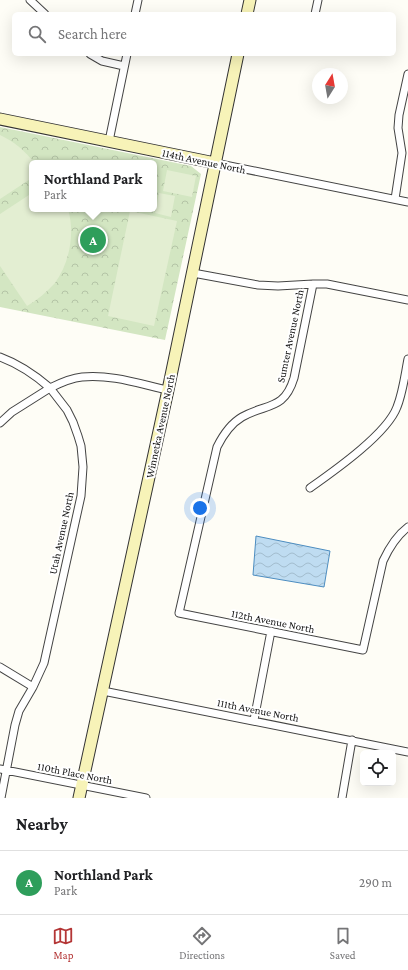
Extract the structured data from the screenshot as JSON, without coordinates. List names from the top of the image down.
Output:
{
  "streets": {
    "street": [
      "114th Avenue North",
      "Sumter Avenue North",
      "Winnetka Avenue North",
      "Utah Avenue North",
      "112th Avenue North",
      "111th Avenue North",
      "110th Place North"
    ]
  },
  "crossings": [
    ["114th Avenue North", "Winnetka Avenue North"],
    ["Sumter Avenue North", "112th Avenue North"],
    ["Winnetka Avenue North", "111th Avenue North"],
    ["Winnetka Avenue North", "110th Place North"],
    ["Utah Avenue North", "110th Place North"]
  ],
  "north": "top",
  "page": {
    "search": "Search here",
    "popup": ["Northland Park", "Park"],
    "pins": "A",
    "heading": "Nearby",
    "list": [
      {
        "mark": "A",
        "name": "Northland Park",
        "note": "Park",
        "value": "290 m"
      }
    ],
    "nav": ["Map", "Directions", "Saved"]
  }
}
